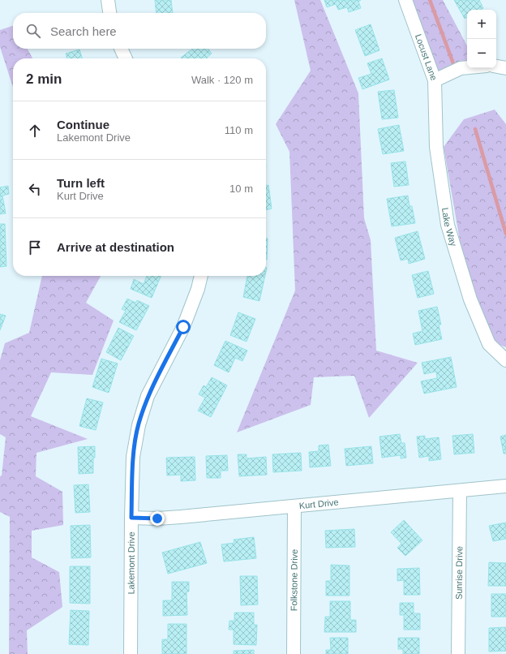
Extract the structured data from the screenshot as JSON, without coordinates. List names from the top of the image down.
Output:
{
  "streets": {
    "street": [
      "Locust Lane",
      "Lake Way",
      "Kurt Drive",
      "Lakemont Drive",
      "Sunrise Drive",
      "Folkstone Drive"
    ]
  },
  "crossings": [
    ["Locust Lane", "Lake Way"],
    ["Kurt Drive", "Lakemont Drive"],
    ["Kurt Drive", "Sunrise Drive"],
    ["Kurt Drive", "Folkstone Drive"]
  ],
  "page": {
    "map_buttons": ["+", "−"],
    "search": "Search here",
    "heading": ["2 min", "Walk · 120 m"],
    "list": [
      ["Continue", "Lakemont Drive", "110 m"],
      ["Turn left", "Kurt Drive", "10 m"],
      "Arrive at destination"
    ]
  }
}
